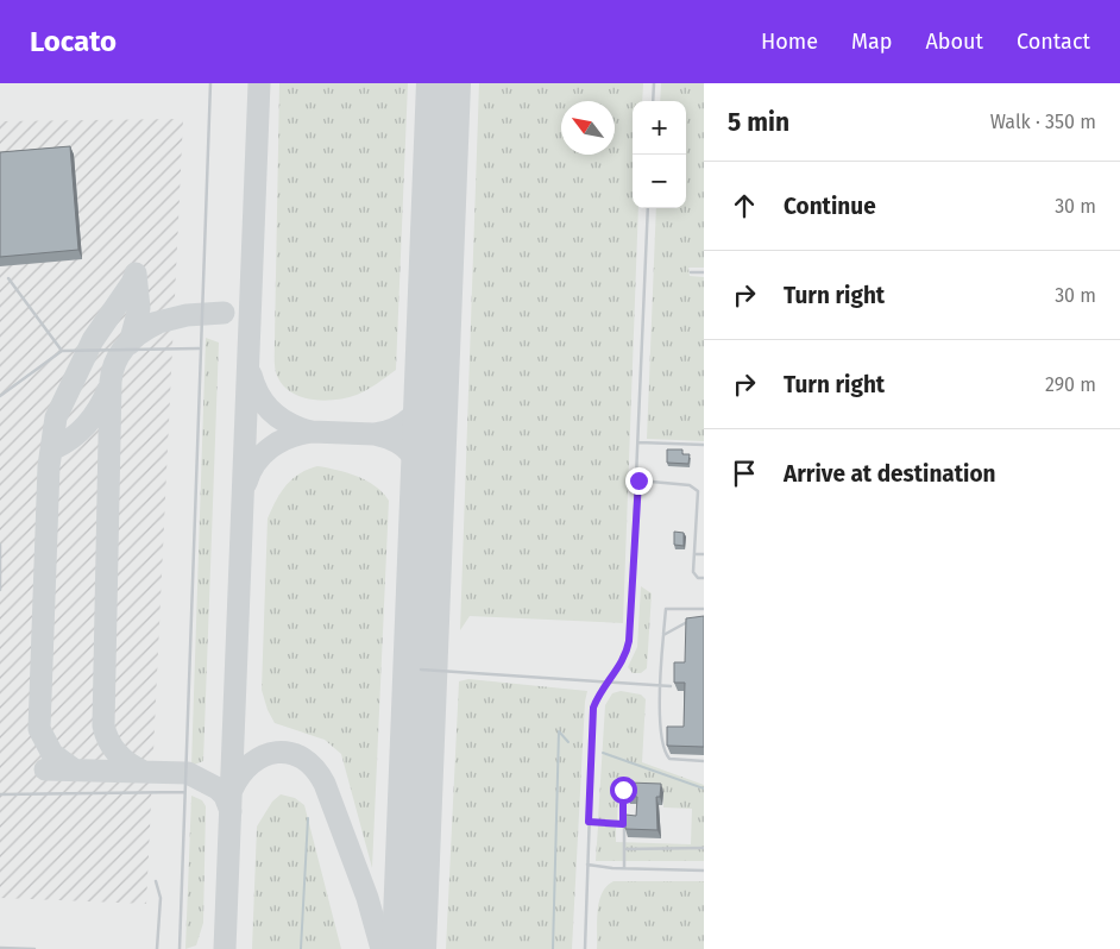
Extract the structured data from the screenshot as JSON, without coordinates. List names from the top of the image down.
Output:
{
  "north": "top left",
  "page": {
    "header": "Locato",
    "nav": [
      "Home",
      "Map",
      "About",
      "Contact"
    ],
    "heading": ["5 min", "Walk · 350 m"],
    "map_buttons": ["+", "−"],
    "list": [
      ["Continue", "30 m"],
      ["Turn right", "30 m"],
      ["Turn right", "290 m"],
      "Arrive at destination"
    ]
  }
}
